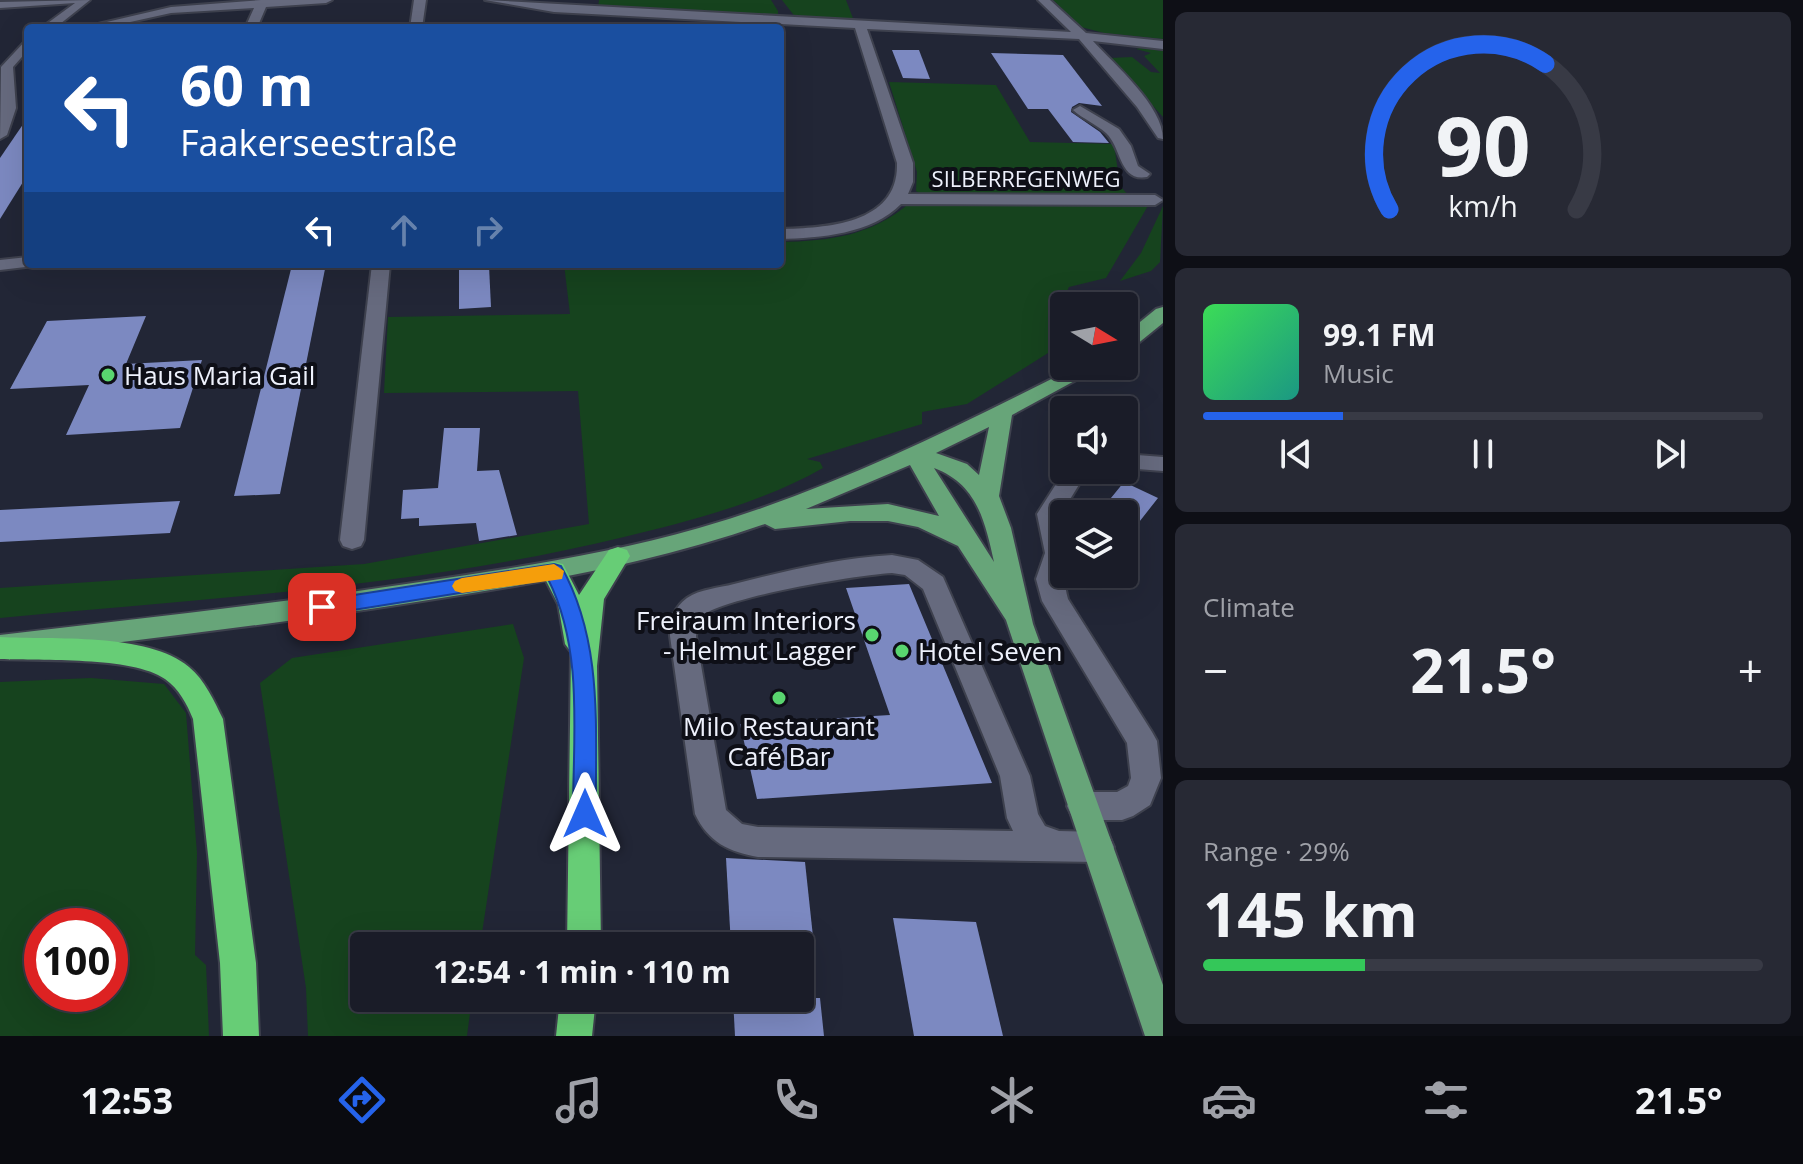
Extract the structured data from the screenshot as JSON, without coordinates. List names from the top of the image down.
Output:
{
  "streets": {
    "street": ["SILBERREGENWEG"]
  },
  "places": [
    "Haus Maria Gail",
    "Freiraum Interiors - Helmut Lagger",
    "Hotel Seven",
    "Milo Restaurant Café Bar"
  ],
  "north": "right",
  "page": {
    "turn": ["60 m", "Faakerseestraße"],
    "song": ["99.1 FM", "Music"],
    "tile": [
      "Climate",
      ["Range · 29%", "145 km"]
    ],
    "heat": ["−", "21.5°", "+"],
    "limit": "100",
    "trip": "12:54 · 1 min · 110 m",
    "tabs": ["12:53", "21.5°"],
    "gauge": ["90", "km/h"]
  }
}
